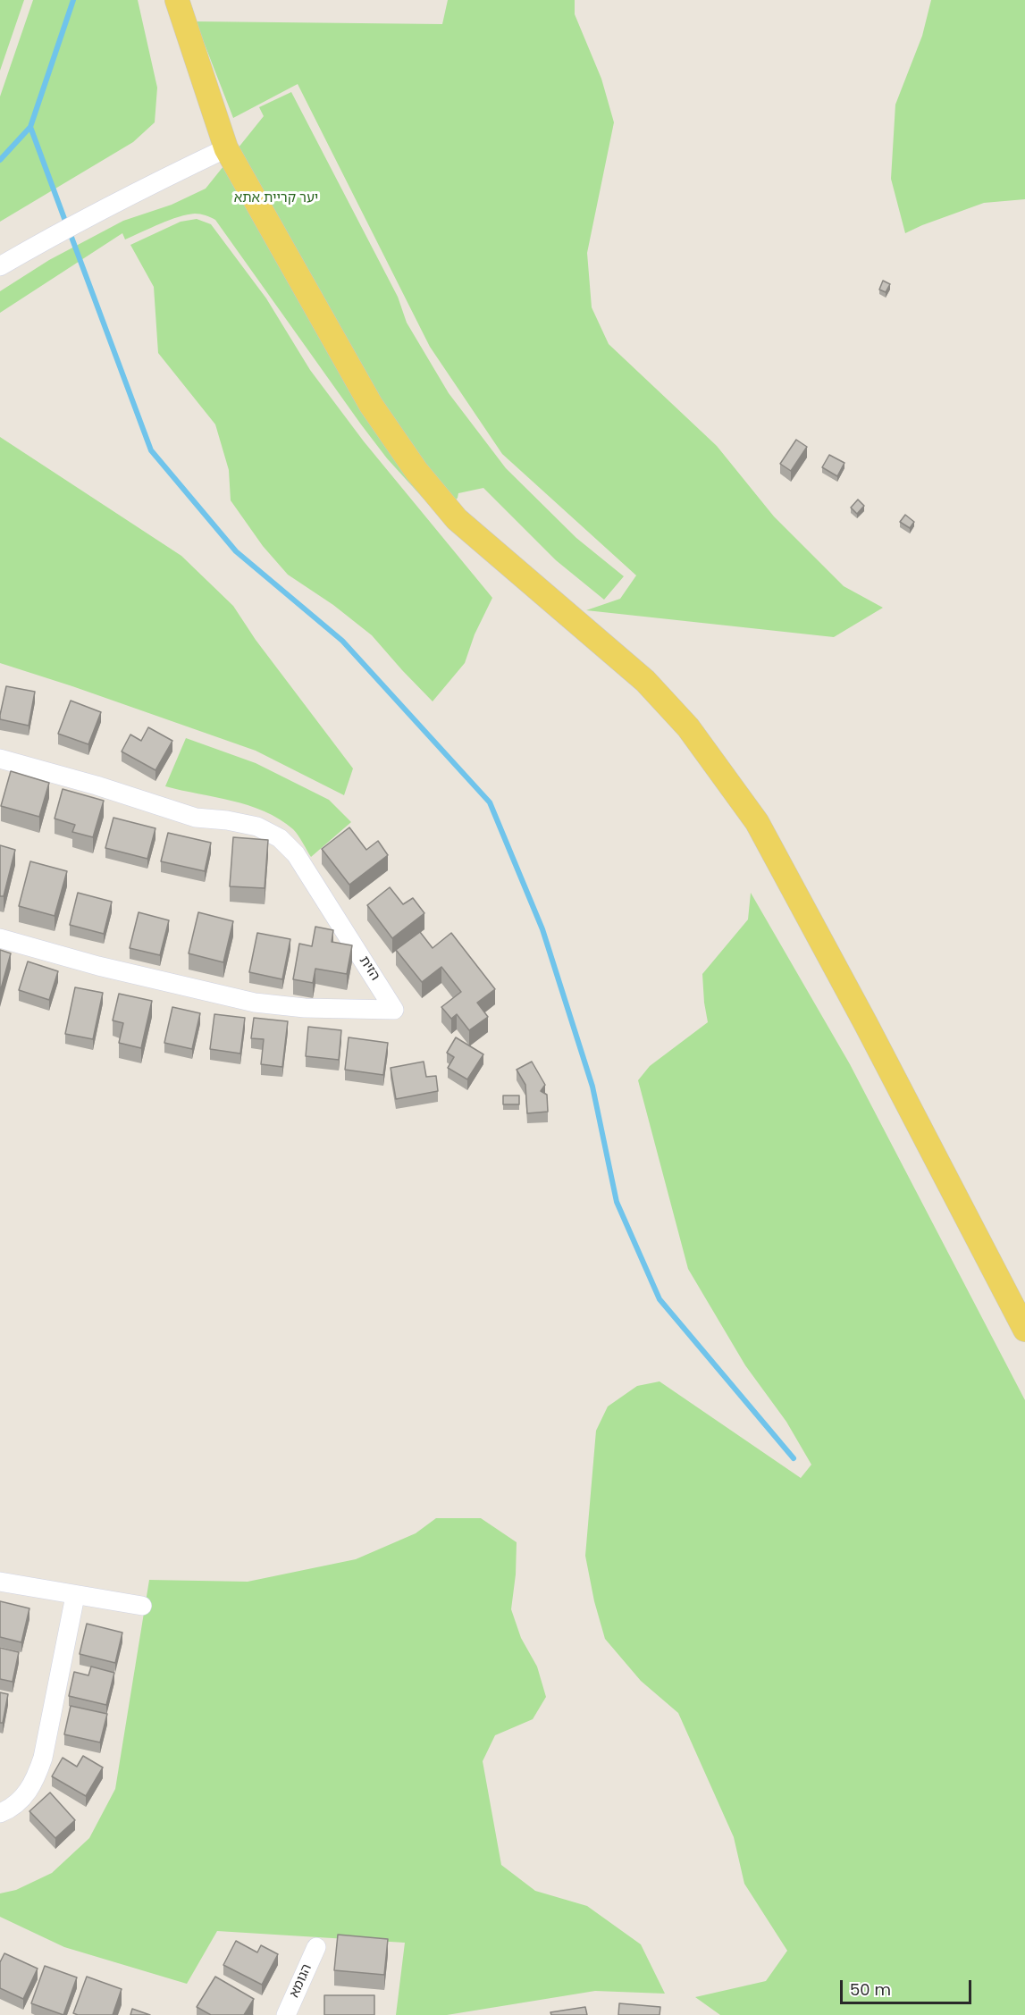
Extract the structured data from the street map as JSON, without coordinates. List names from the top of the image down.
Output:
{
  "streets": {
    "street": ["הזית", "הגומא"]
  },
  "parks": ["יער קריית אתא"],
  "scale_bar": "50 m"
}
